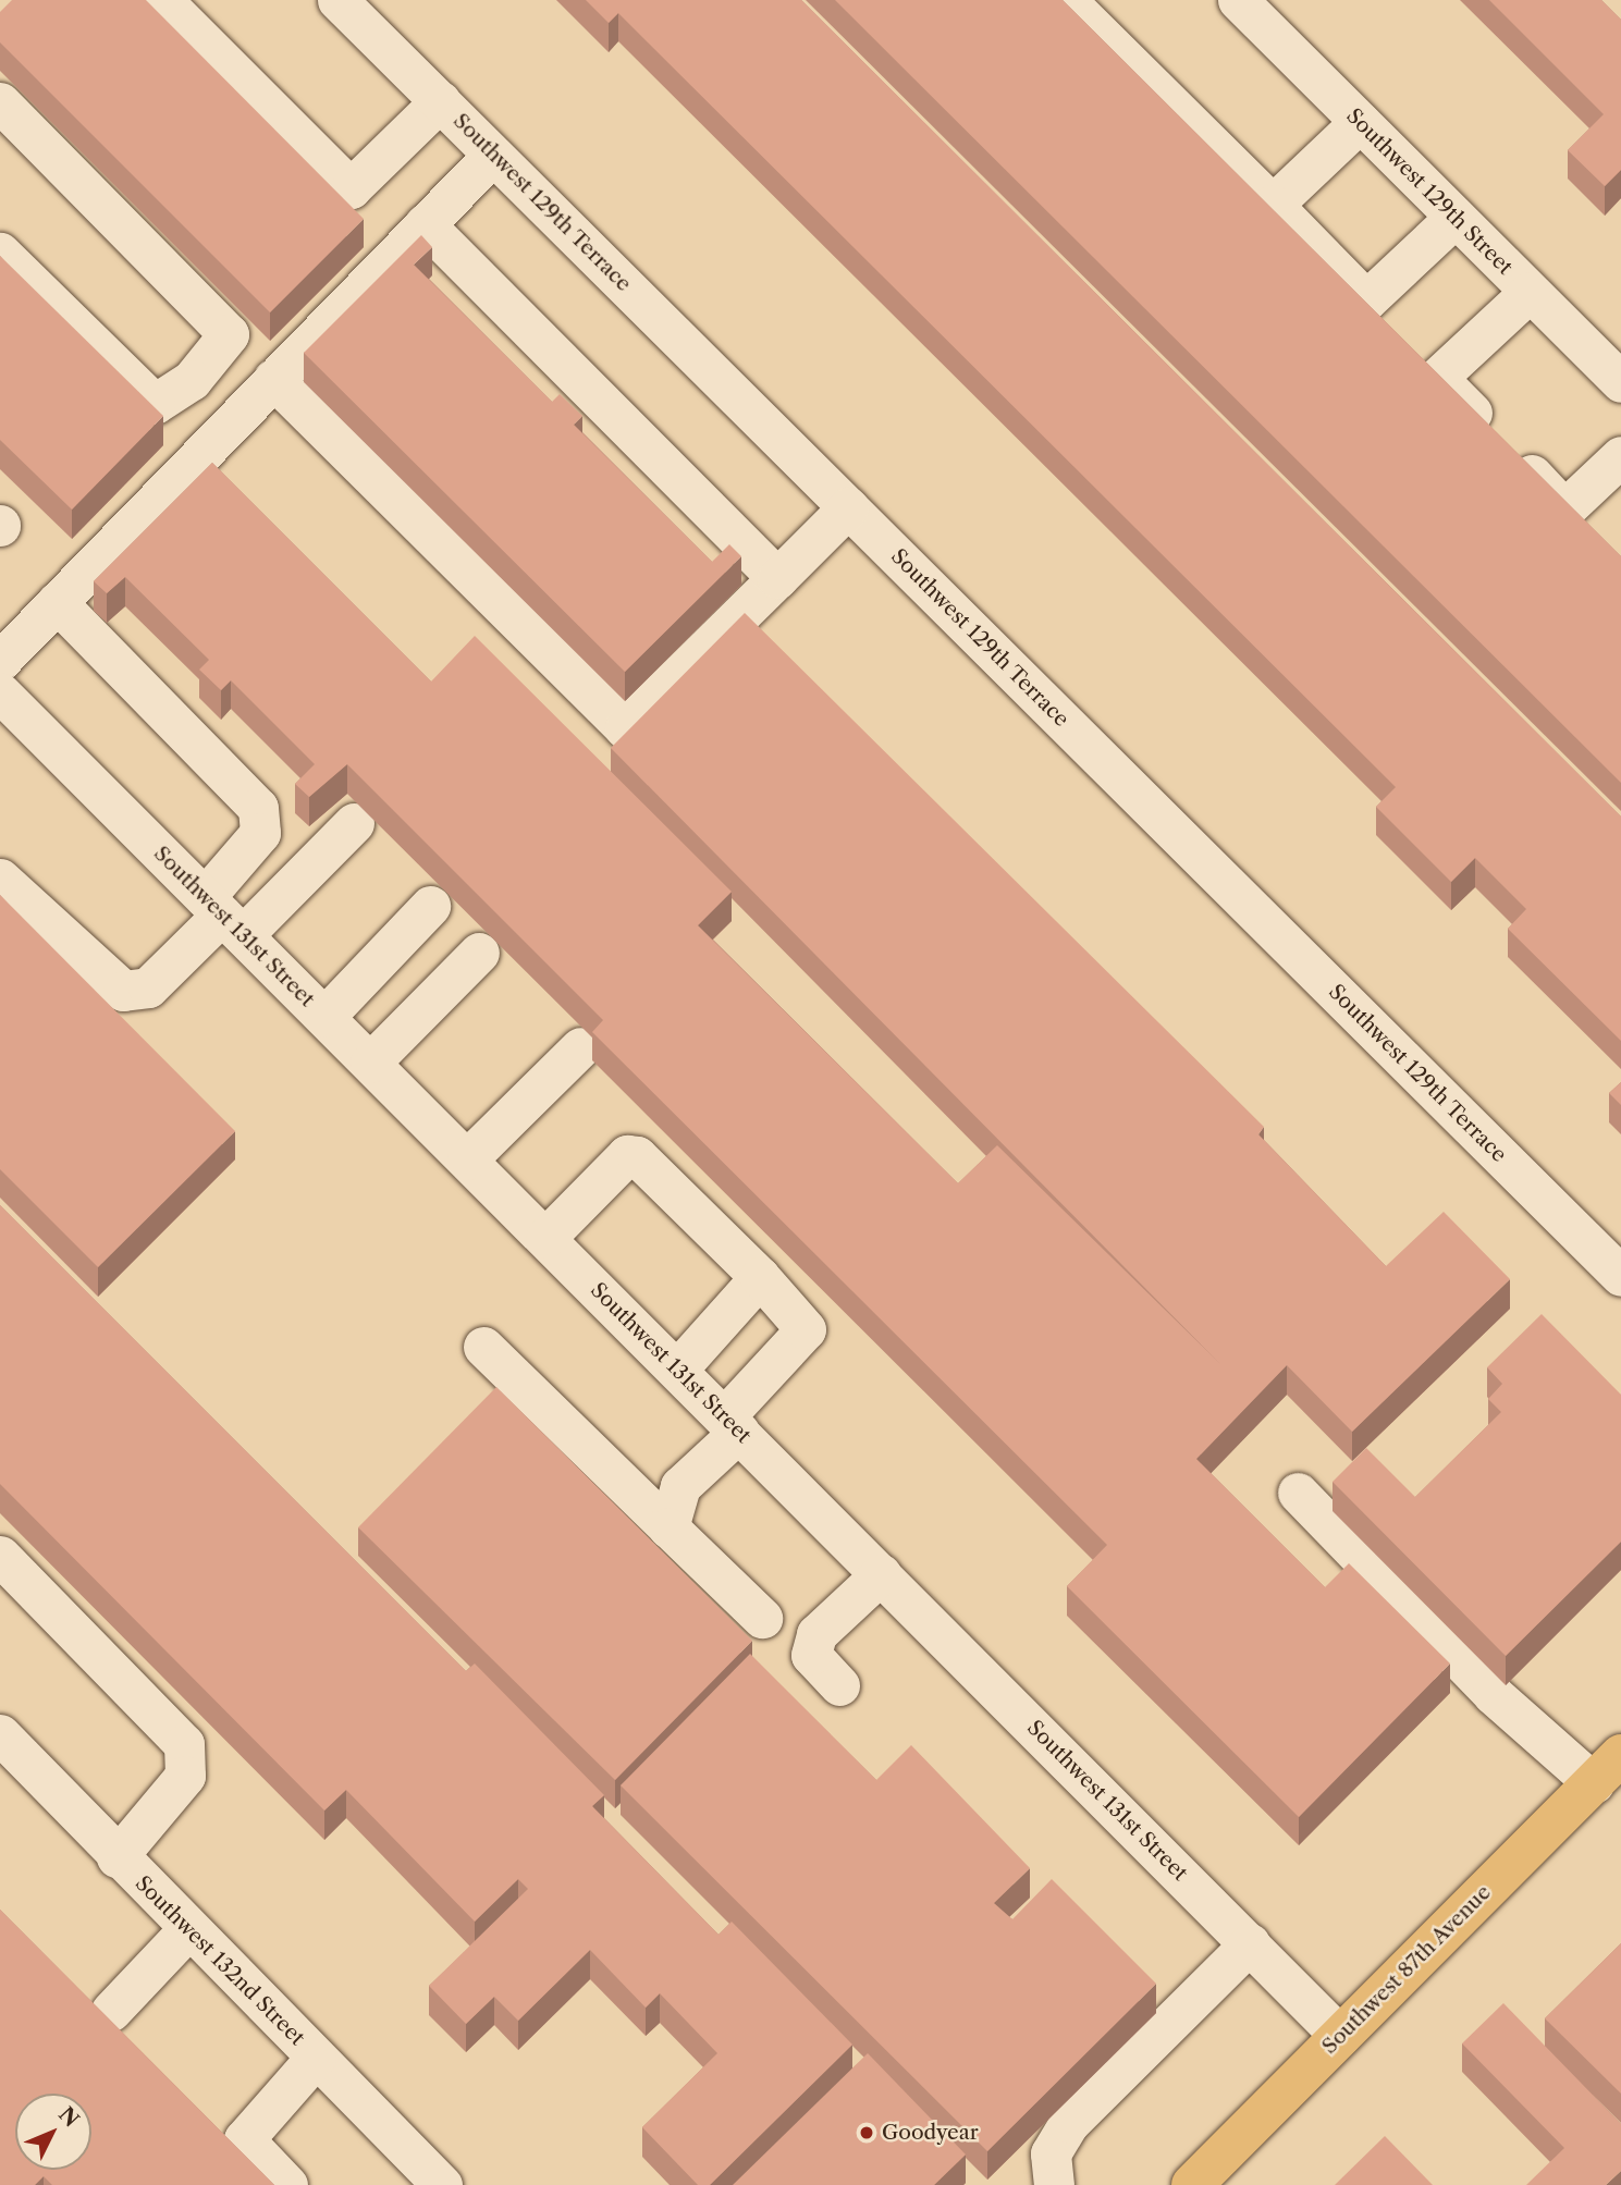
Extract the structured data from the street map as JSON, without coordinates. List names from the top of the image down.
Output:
{
  "streets": {
    "main road": ["Southwest 87th Avenue"],
    "street": [
      "Southwest 129th Street",
      "Southwest 129th Terrace",
      "Southwest 131st Street",
      "Southwest 132nd Street"
    ]
  },
  "crossings": [
    ["Southwest 131st Street", "Southwest 87th Avenue"]
  ],
  "places": ["Goodyear"],
  "north": "top right"
}
